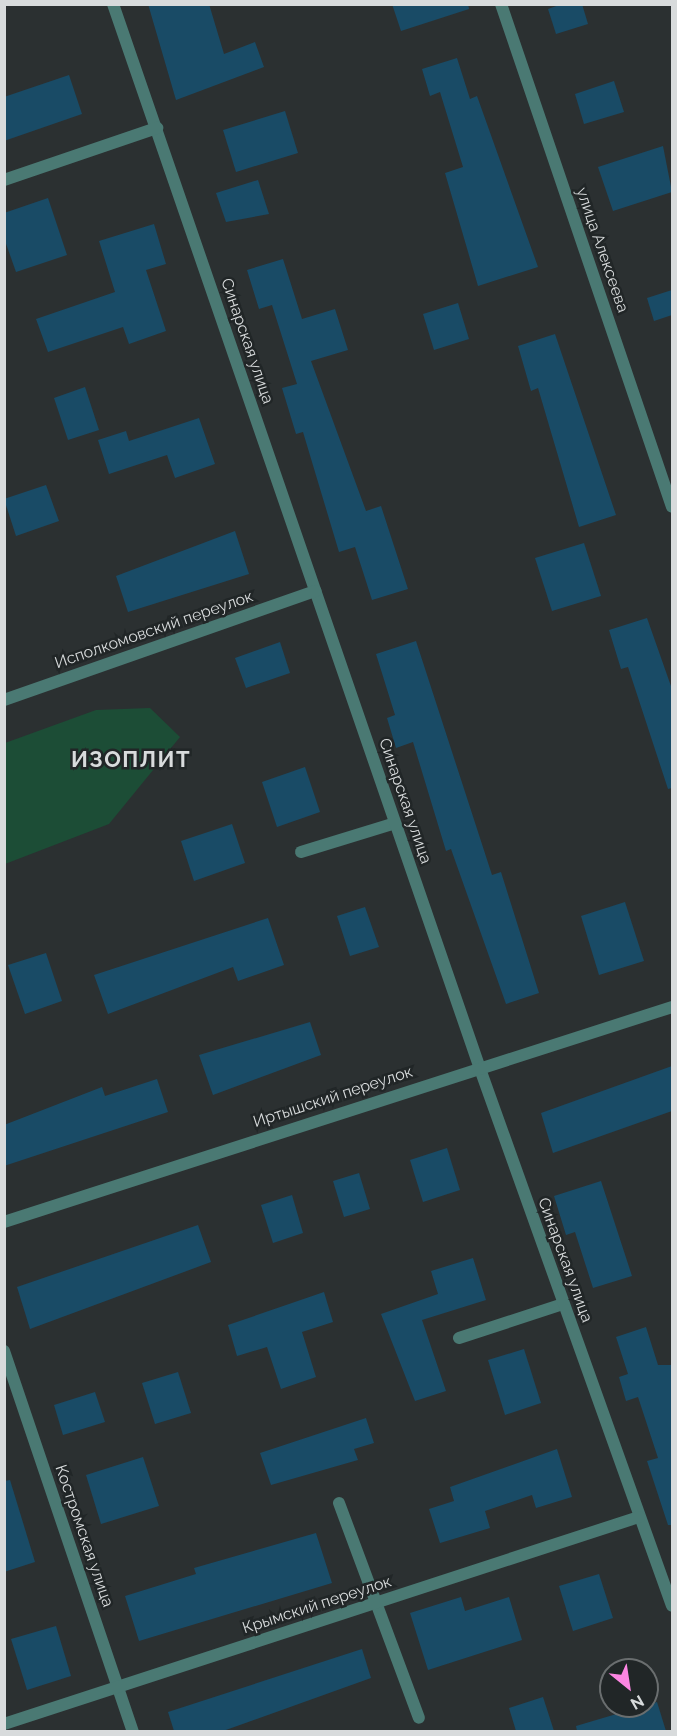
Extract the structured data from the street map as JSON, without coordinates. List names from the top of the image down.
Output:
{
  "streets": {
    "street": [
      "улица Алексеева",
      "Синарская улица",
      "Исполкомовский переулок",
      "Иртышский переулок",
      "Костромская улица",
      "Крымский переулок"
    ]
  },
  "crossings": [
    ["Синарская улица", "Исполкомовский переулок"],
    ["Синарская улица", "Иртышский переулок"],
    ["Синарская улица", "Крымский переулок"],
    ["Костромская улица", "Крымский переулок"]
  ],
  "districts": ["ИЗОПЛИТ"],
  "north": "bottom right"
}
